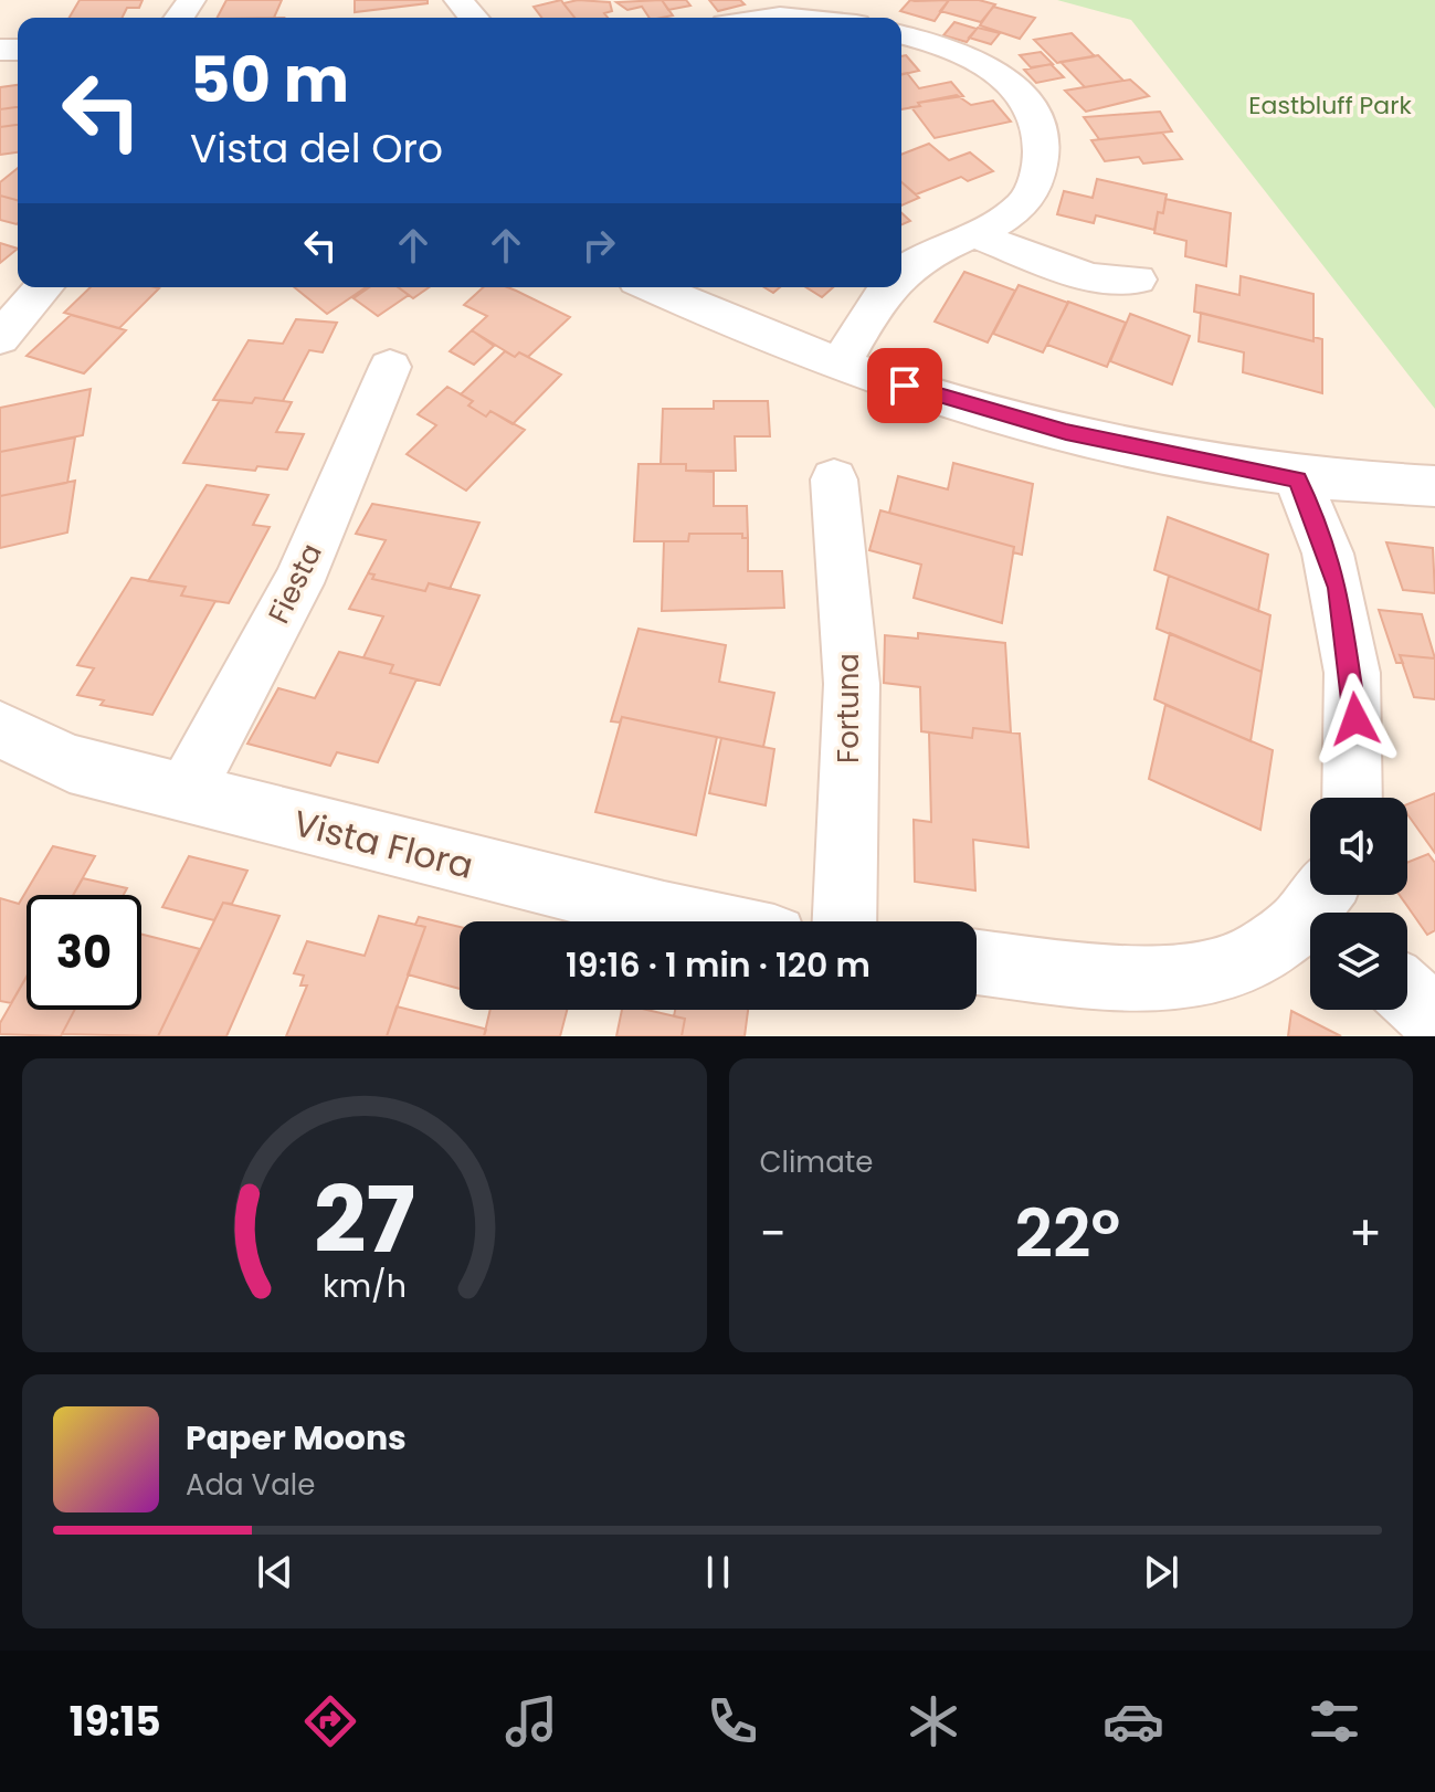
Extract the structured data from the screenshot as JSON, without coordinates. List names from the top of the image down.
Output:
{
  "streets": {
    "street": ["Fiesta", "Fortuna", "Vista Flora"]
  },
  "crossings": [
    ["Fiesta", "Vista Flora"]
  ],
  "parks": ["Eastbluff Park"],
  "page": {
    "turn": ["50 m", "Vista del Oro"],
    "limit": "30",
    "trip": "19:16 · 1 min · 120 m",
    "tile": "Climate",
    "heat": ["−", "22°", "+"],
    "song": ["Paper Moons", "Ada Vale"],
    "tabs": "19:15",
    "gauge": ["27", "km/h"]
  }
}
